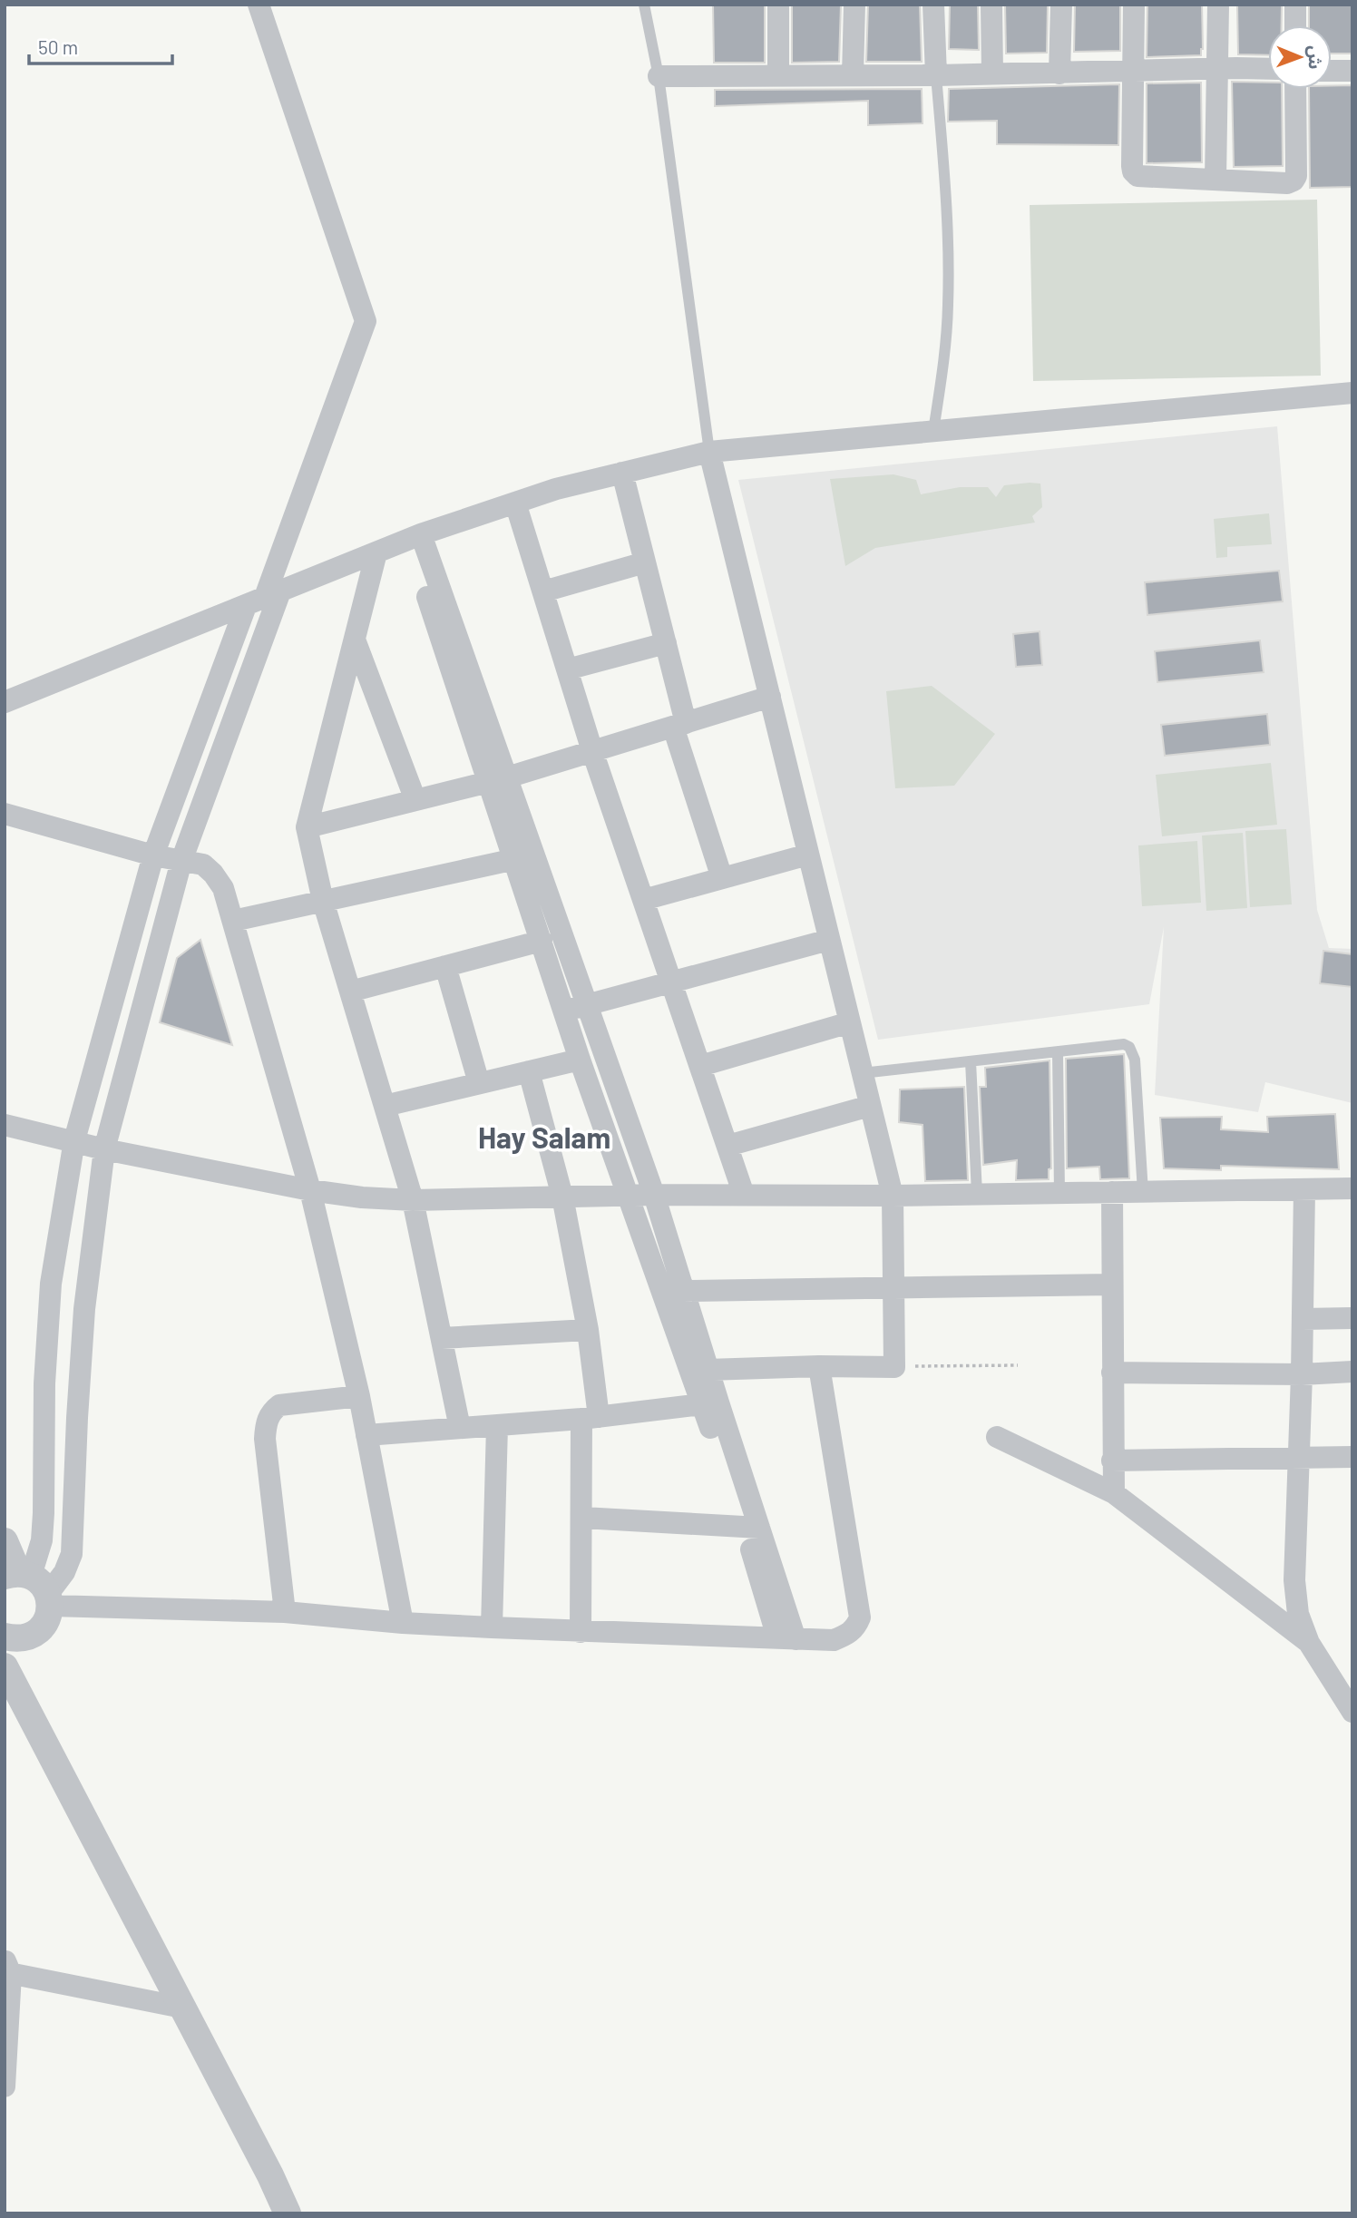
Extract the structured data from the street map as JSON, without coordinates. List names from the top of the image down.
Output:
{
  "districts": ["Hay Salam"],
  "scale_bar": "50 m",
  "north": "right"
}
